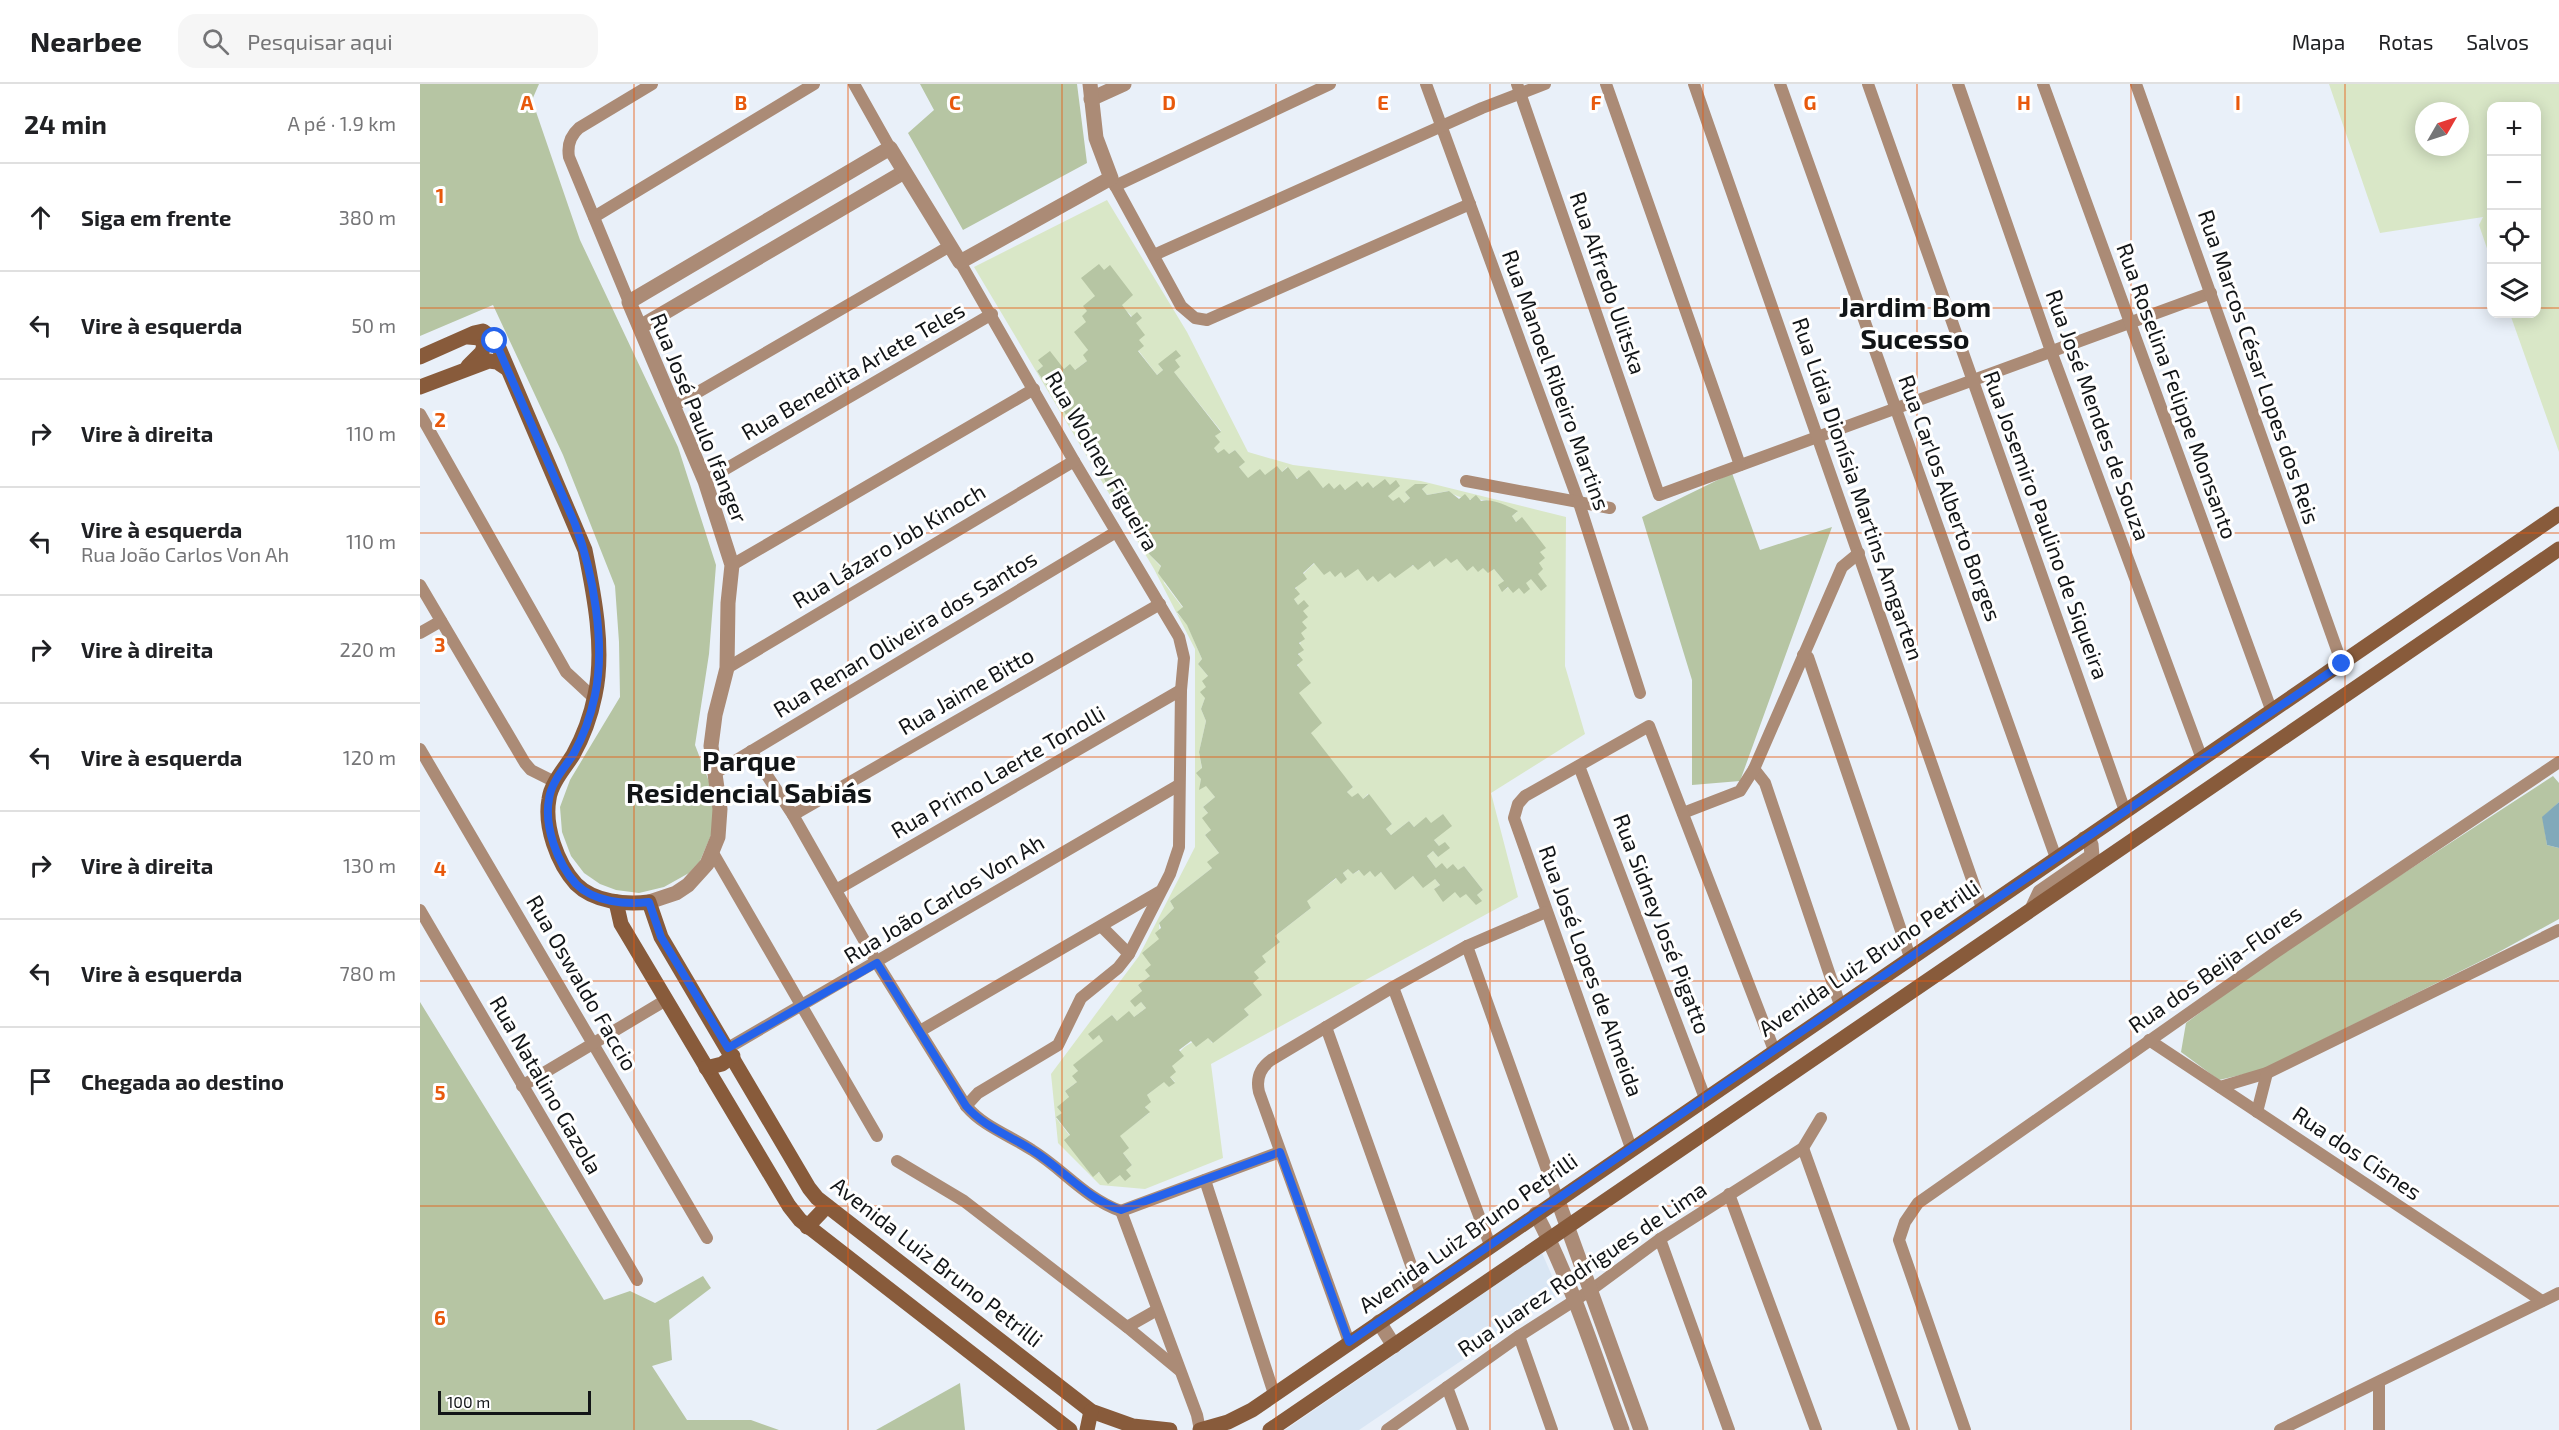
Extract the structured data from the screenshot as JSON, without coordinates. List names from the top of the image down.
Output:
{
  "streets": {
    "main road": ["Avenida Luiz Bruno Petrilli"],
    "street": [
      "Rua Alfredo Ulitska",
      "Rua Marcos César Lopes dos Reis",
      "Rua Benedita Arlete Teles",
      "Rua Manoel Ribeiro Martins",
      "Rua Roselina Felippe Monsanto",
      "Rua José Mendes de Souza",
      "Rua José Paulo Ifanger",
      "Rua Wolney Figueira",
      "Rua Lídia Dionísia Martins Amgarten",
      "Rua Carlos Alberto Borges",
      "Rua Josemiro Paulino de Siqueira",
      "Rua Lázaro Job Kinoch",
      "Rua Renan Oliveira dos Santos",
      "Rua Jaime Bitto",
      "Rua Primo Laerte Tonolli",
      "Rua João Carlos Von Ah",
      "Rua Sidney José Pigatto",
      "Rua dos Beija-Flores",
      "Rua José Lopes de Almeida",
      "Rua Oswaldo Faccio",
      "Rua Natalino Gazola",
      "Rua dos Cisnes",
      "Rua Juarez Rodrigues de Lima"
    ]
  },
  "crossings": [
    ["Rua Marcos César Lopes dos Reis", "Avenida Luiz Bruno Petrilli"],
    ["Rua Benedita Arlete Teles", "Rua José Paulo Ifanger"],
    ["Rua Benedita Arlete Teles", "Rua Wolney Figueira"],
    ["Rua Roselina Felippe Monsanto", "Avenida Luiz Bruno Petrilli"],
    ["Rua José Mendes de Souza", "Avenida Luiz Bruno Petrilli"],
    ["Rua José Paulo Ifanger", "Rua Lázaro Job Kinoch"],
    ["Rua José Paulo Ifanger", "Rua Renan Oliveira dos Santos"],
    ["Rua José Paulo Ifanger", "Avenida Luiz Bruno Petrilli"],
    ["Rua Wolney Figueira", "Rua Lázaro Job Kinoch"],
    ["Rua Wolney Figueira", "Rua Renan Oliveira dos Santos"],
    ["Rua Wolney Figueira", "Rua Jaime Bitto"],
    ["Rua Wolney Figueira", "Rua Primo Laerte Tonolli"],
    ["Rua Wolney Figueira", "Rua João Carlos Von Ah"],
    ["Rua Lídia Dionísia Martins Amgarten", "Avenida Luiz Bruno Petrilli"],
    ["Rua Carlos Alberto Borges", "Avenida Luiz Bruno Petrilli"],
    ["Rua Josemiro Paulino de Siqueira", "Avenida Luiz Bruno Petrilli"],
    ["Rua João Carlos Von Ah", "Avenida Luiz Bruno Petrilli"],
    ["Rua Sidney José Pigatto", "Avenida Luiz Bruno Petrilli"],
    ["Rua Sidney José Pigatto", "Rua José Lopes de Almeida"],
    ["Avenida Luiz Bruno Petrilli", "Rua José Lopes de Almeida"],
    ["Rua dos Beija-Flores", "Rua dos Cisnes"]
  ],
  "districts": ["Jardim Bom Sucesso", "Parque Residencial Sabiás"],
  "scale_bar": "100 m",
  "north": "top right",
  "page": {
    "header": "Nearbee",
    "search": "Pesquisar aqui",
    "nav": ["Mapa", "Rotas", "Salvos"],
    "heading": ["24 min", "A pé · 1.9 km"],
    "map_buttons": ["+", "−"],
    "list": [
      ["Siga em frente", "380 m"],
      ["Vire à esquerda", "50 m"],
      ["Vire à direita", "110 m"],
      ["Vire à esquerda", "Rua João Carlos Von Ah", "110 m"],
      ["Vire à direita", "220 m"],
      ["Vire à esquerda", "120 m"],
      ["Vire à direita", "130 m"],
      ["Vire à esquerda", "780 m"],
      "Chegada ao destino"
    ],
    "scale": "100 m"
  },
  "grid": {
    "columns": [
      "A",
      "B",
      "C",
      "D",
      "E",
      "F",
      "G",
      "H",
      "I"
    ],
    "rows": [
      "1",
      "2",
      "3",
      "4",
      "5",
      "6"
    ]
  }
}
